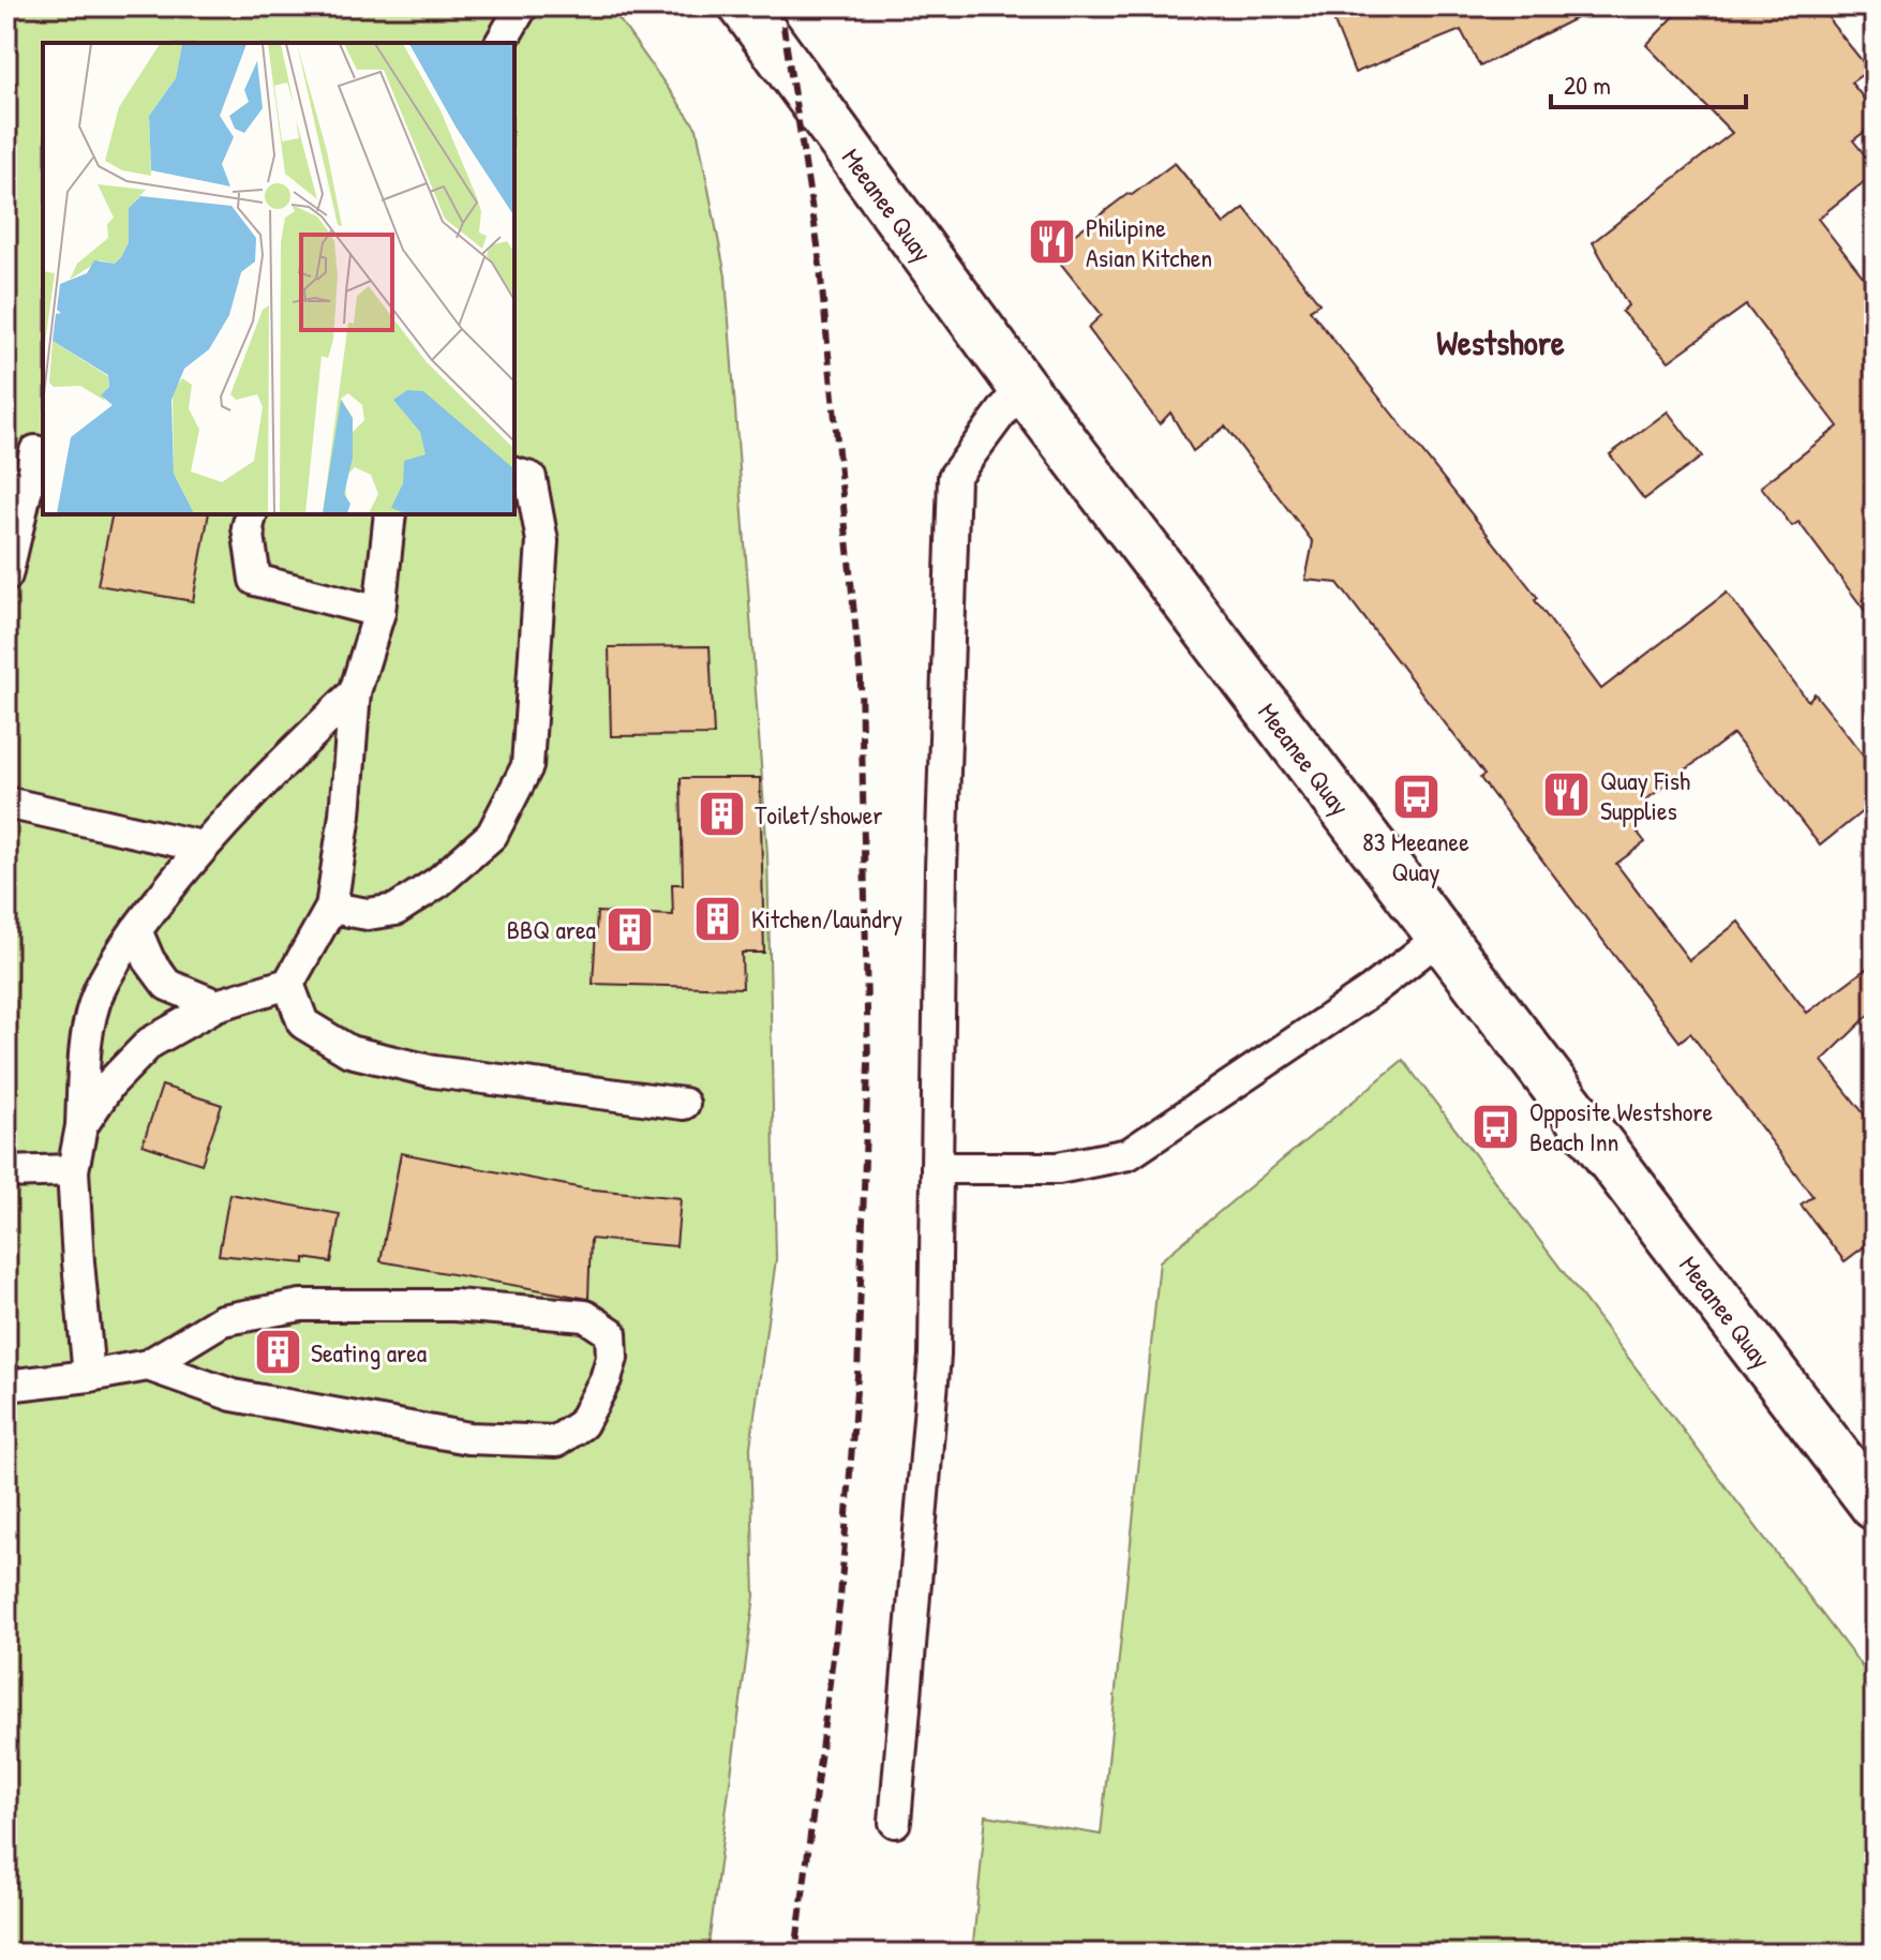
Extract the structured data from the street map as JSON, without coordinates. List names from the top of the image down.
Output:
{
  "streets": {
    "main road": ["Meeanee Quay"]
  },
  "districts": ["Westshore"],
  "places": {
    "restaurant": ["Philipine Asian Kitchen", "Quay Fish Supplies"],
    "bus stop": ["83 Meeanee Quay", "Opposite Westshore Beach Inn"],
    "building": [
      "Toilet/shower",
      "Kitchen/laundry",
      "BBQ area",
      "Seating area"
    ]
  },
  "scale_bar": "20 m"
}
